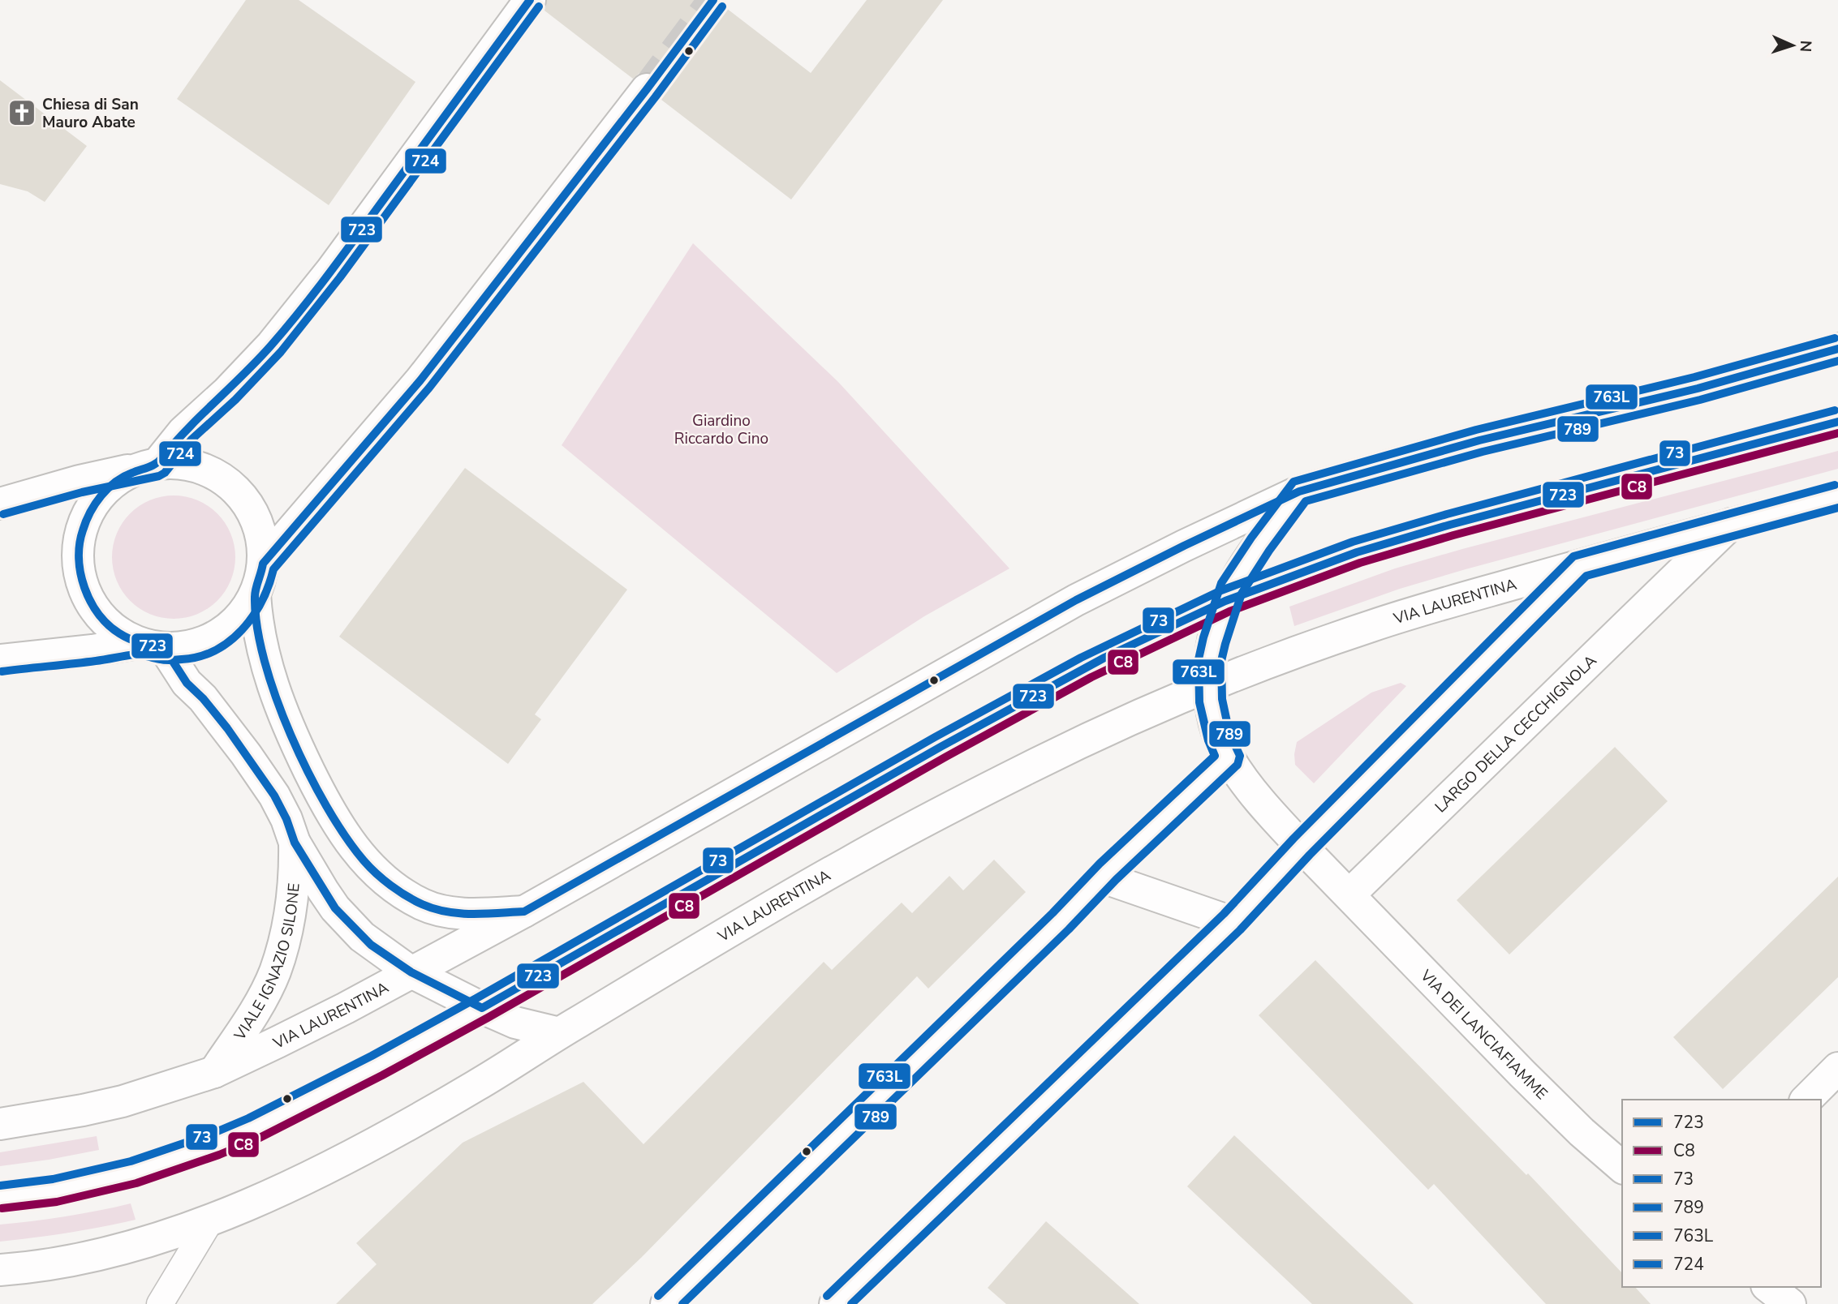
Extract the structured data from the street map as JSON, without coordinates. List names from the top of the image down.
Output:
{
  "streets": {
    "street": [
      "VIA LAURENTINA",
      "LARGO DELLA CECCHIGNOLA",
      "VIALE IGNAZIO SILONE",
      "VIA DEI LANCIAFIAMME"
    ]
  },
  "crossings": [
    ["VIA LAURENTINA", "LARGO DELLA CECCHIGNOLA"],
    ["VIA LAURENTINA", "VIALE IGNAZIO SILONE"],
    ["LARGO DELLA CECCHIGNOLA", "VIA DEI LANCIAFIAMME"]
  ],
  "parks": ["Giardino Riccardo Cino"],
  "places": {
    "church": ["Chiesa di San Mauro Abate"]
  },
  "lines": [
    "transit line 723",
    "transit line 724",
    "transit line 763L",
    "transit line 789",
    "transit line 73",
    "transit line C8"
  ],
  "legend": [
    "723",
    "C8",
    "73",
    "789",
    "763L",
    "724"
  ],
  "north": "right"
}
